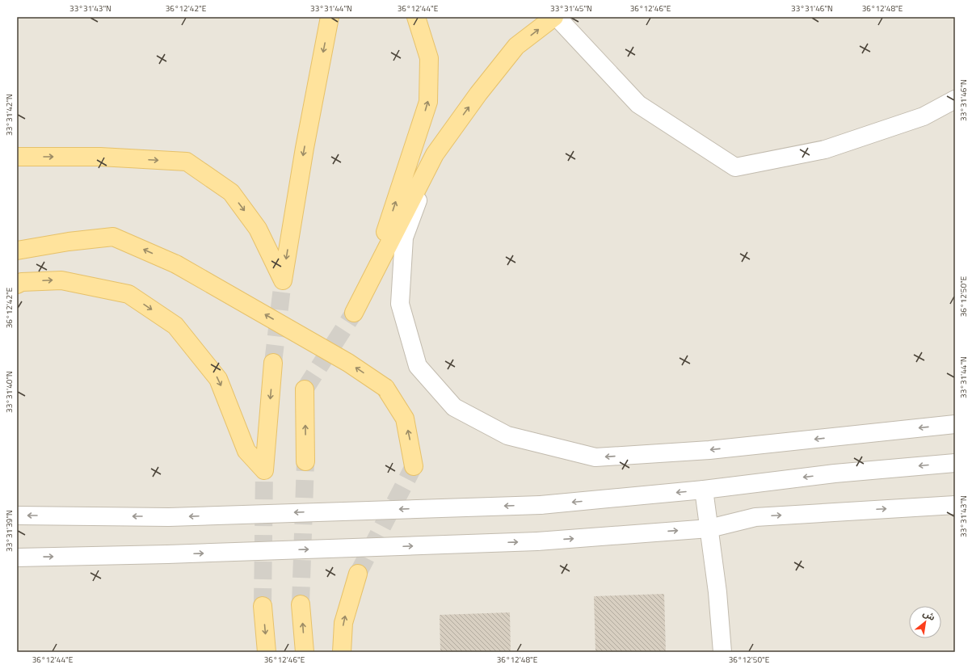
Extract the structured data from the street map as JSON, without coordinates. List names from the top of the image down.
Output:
{
  "north": "top right",
  "coordinates": [
    "33°31'43\"N",
    "36°12'42\"E",
    "33°31'44\"N",
    "36°12'44\"E",
    "33°31'45\"N",
    "36°12'46\"E",
    "33°31'46\"N",
    "36°12'48\"E",
    "33°31'42\"N",
    "36°12'50\"E",
    "33°31'40\"N",
    "33°31'39\"N"
  ]
}
